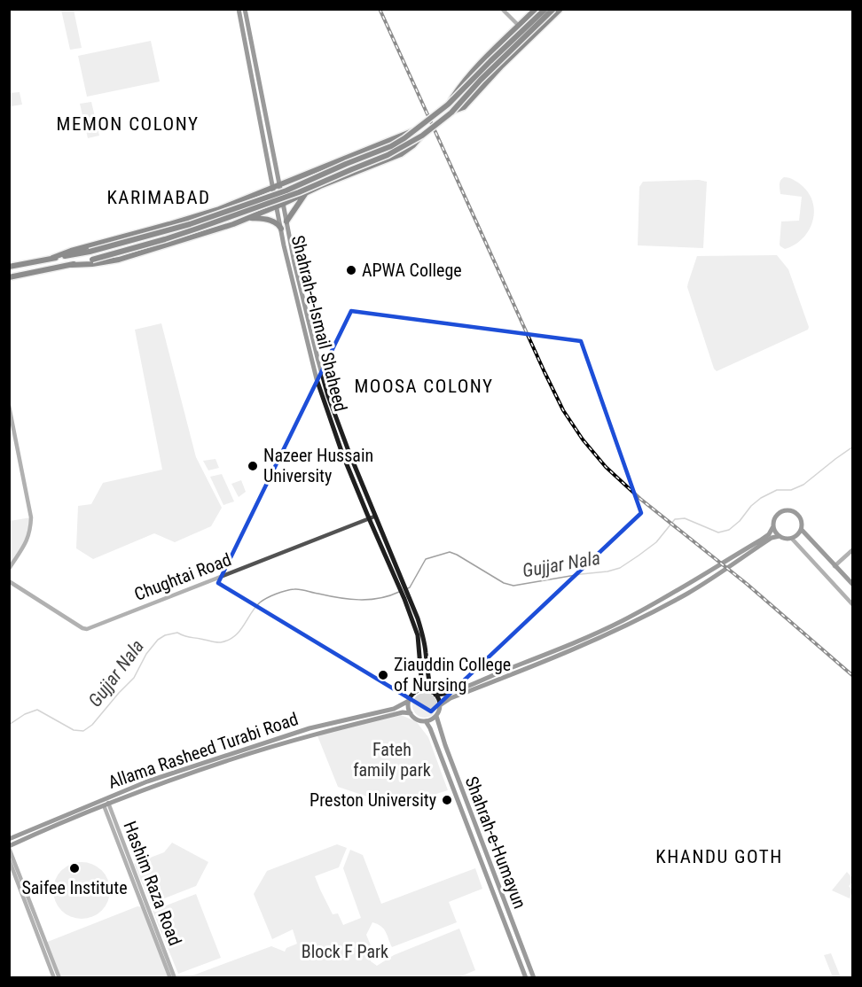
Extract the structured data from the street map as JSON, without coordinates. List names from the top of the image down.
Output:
{
  "streets": {
    "main road": ["Shahrah-e-Ismail Shaheed", "Allama Rasheed Turabi Road", "Shahrah-e-Humayun"],
    "street": ["Chughtai Road", "Hashim Raza Road"]
  },
  "crossings": [
    ["Shahrah-e-Ismail Shaheed", "Chughtai Road"],
    ["Shahrah-e-Ismail Shaheed", "Allama Rasheed Turabi Road"],
    ["Shahrah-e-Ismail Shaheed", "Shahrah-e-Humayun"],
    ["Allama Rasheed Turabi Road", "Shahrah-e-Humayun"],
    ["Allama Rasheed Turabi Road", "Hashim Raza Road"]
  ],
  "districts": [
    "MEMON COLONY",
    "KARIMABAD",
    "MOOSA COLONY",
    "KHANDU GOTH"
  ],
  "water": ["Gujjar Nala"],
  "parks": ["Fateh family park", "Block F Park"],
  "places": [
    "APWA College",
    "Nazeer Hussain University",
    "Ziauddin College of Nursing",
    "Preston University",
    "Saifee Institute"
  ]
}
